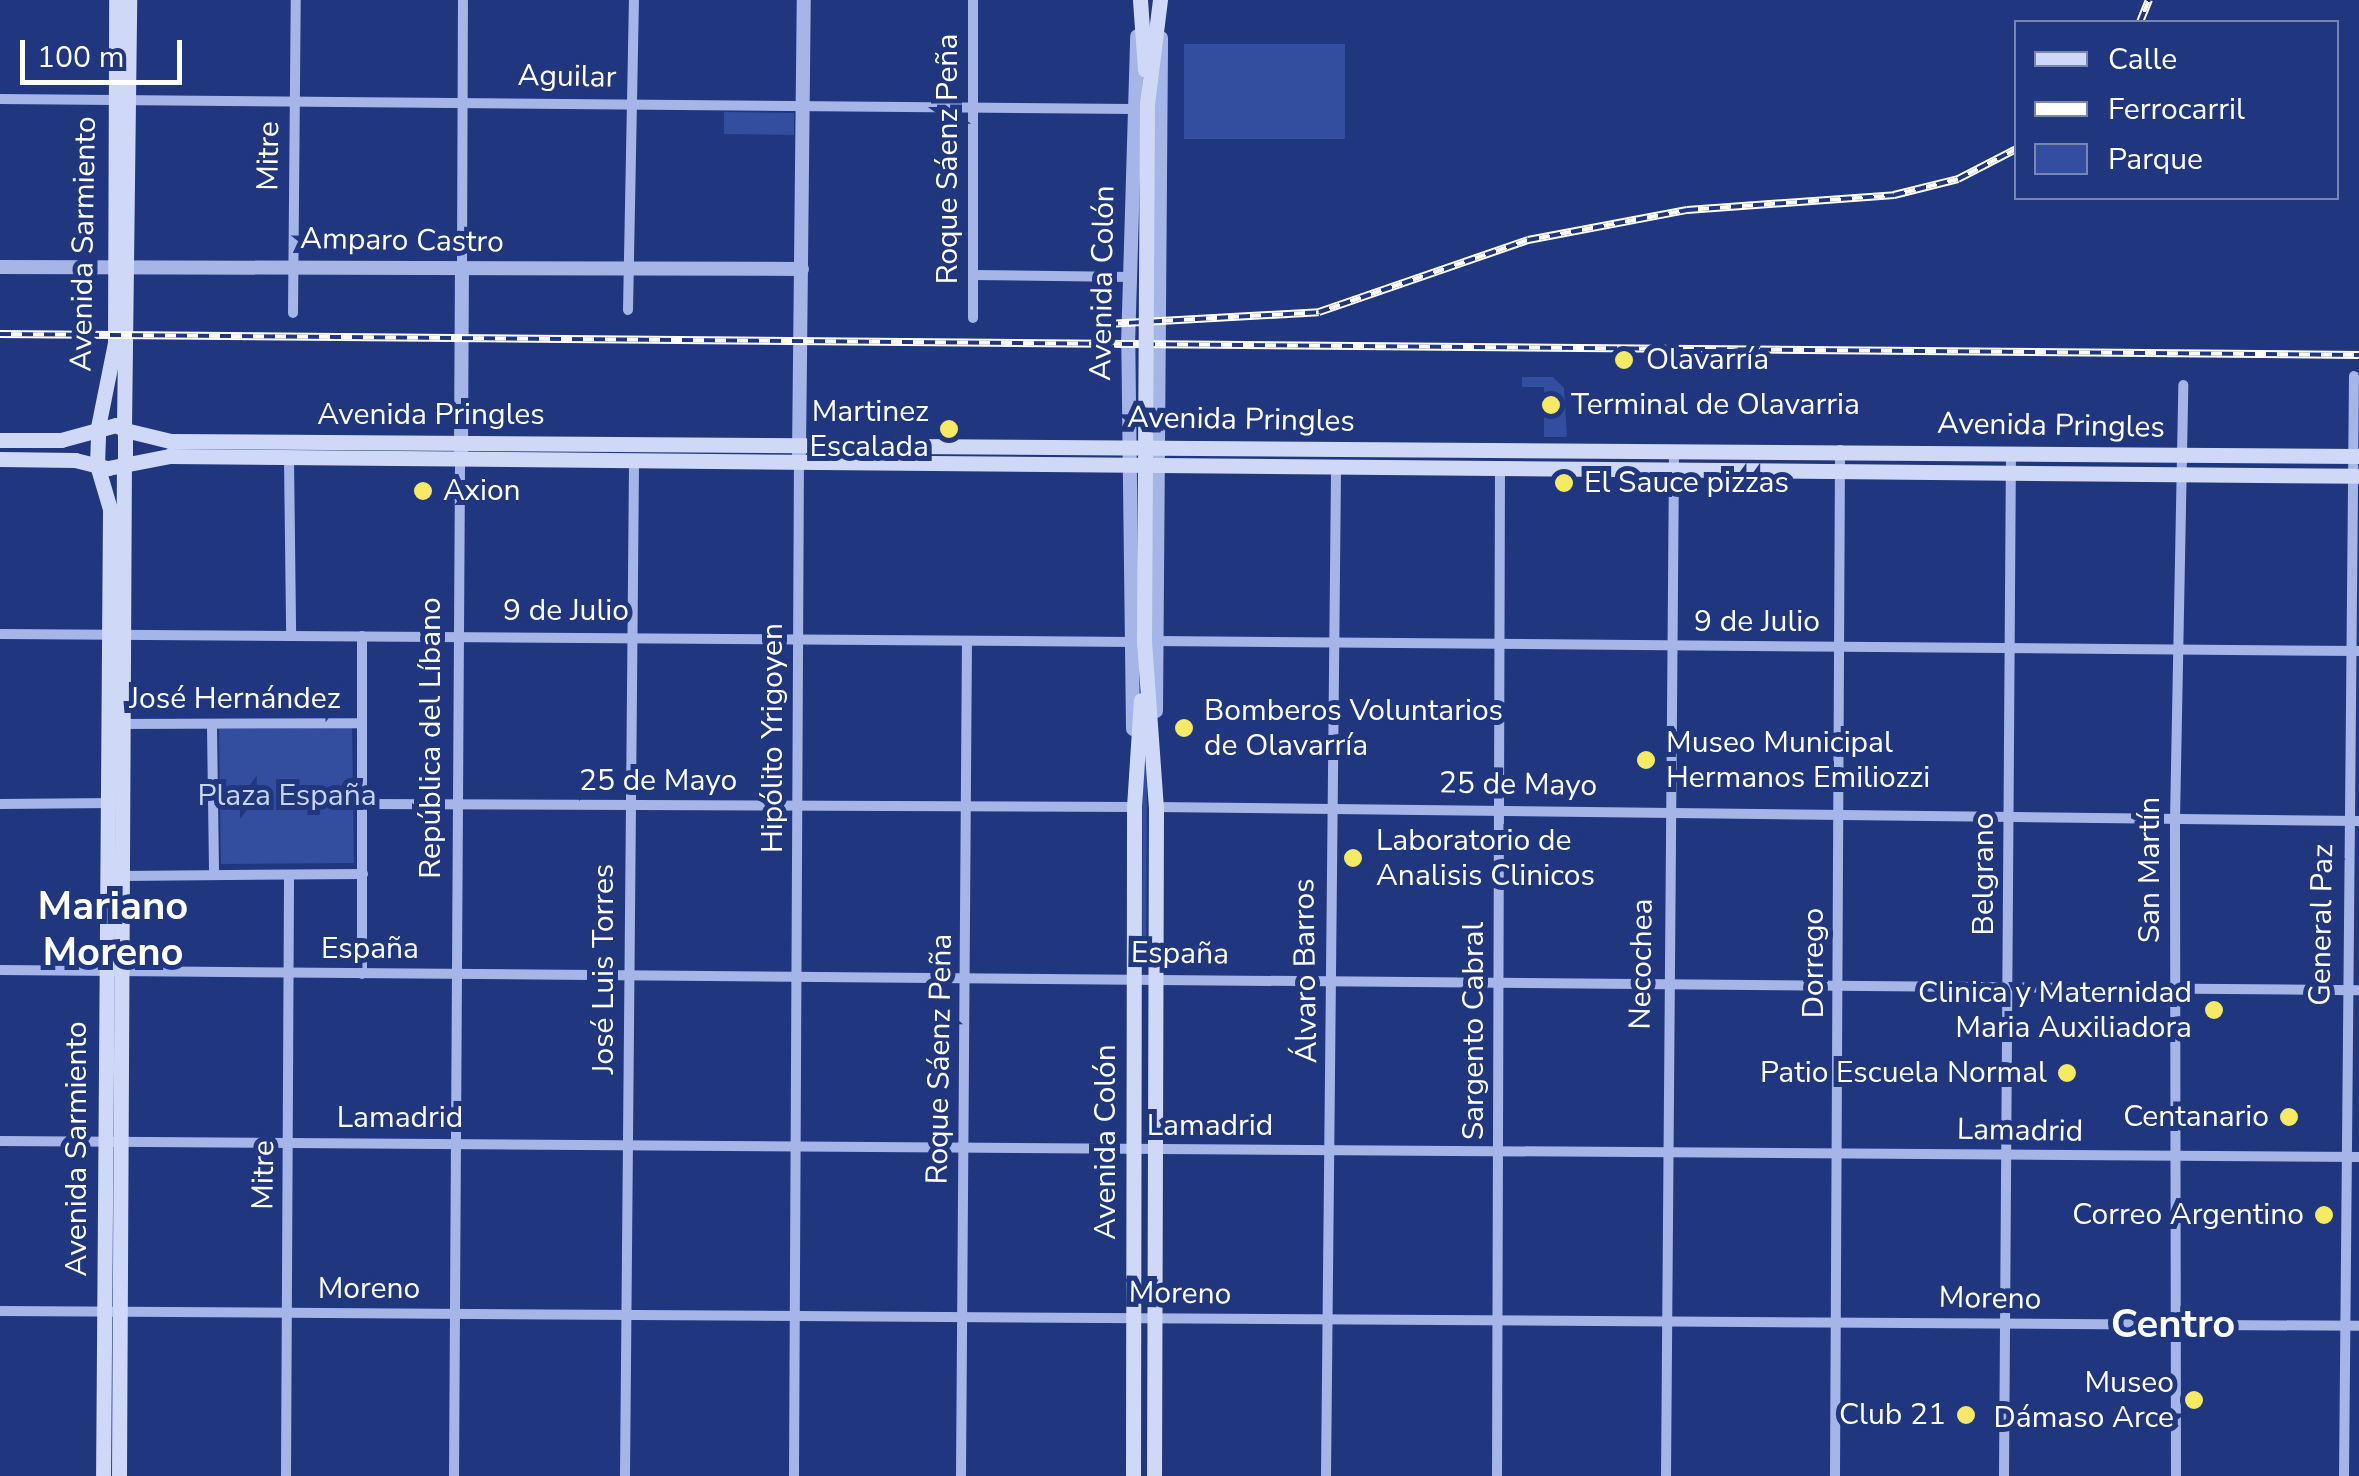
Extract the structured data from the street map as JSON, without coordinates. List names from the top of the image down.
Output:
{
  "streets": {
    "main road": ["Avenida Sarmiento", "Avenida Colón", "Avenida Pringles"],
    "street": [
      "Aguilar",
      "Mitre",
      "Roque Sáenz Peña",
      "Amparo Castro",
      "9 de Julio",
      "José Hernández",
      "República del Líbano",
      "Hipólito Yrigoyen",
      "25 de Mayo",
      "San Martín",
      "Belgrano",
      "General Paz",
      "España",
      "Dorrego",
      "Necochea",
      "José Luis Torres",
      "Álvaro Barros",
      "Sargento Cabral",
      "Lamadrid",
      "Moreno"
    ]
  },
  "crossings": [
    ["Aguilar", "Mitre"],
    ["Aguilar", "Roque Sáenz Peña"],
    ["Aguilar", "Avenida Sarmiento"],
    ["Aguilar", "Avenida Colón"],
    ["Aguilar", "República del Líbano"],
    ["Aguilar", "Hipólito Yrigoyen"],
    ["Mitre", "Amparo Castro"],
    ["Mitre", "España"],
    ["Mitre", "Lamadrid"],
    ["Mitre", "Moreno"],
    ["Roque Sáenz Peña", "9 de Julio"],
    ["Roque Sáenz Peña", "25 de Mayo"],
    ["Roque Sáenz Peña", "España"],
    ["Roque Sáenz Peña", "Lamadrid"],
    ["Roque Sáenz Peña", "Moreno"],
    ["Amparo Castro", "Avenida Sarmiento"],
    ["Amparo Castro", "República del Líbano"],
    ["Amparo Castro", "Hipólito Yrigoyen"],
    ["Avenida Sarmiento", "Avenida Pringles"],
    ["Avenida Sarmiento", "9 de Julio"],
    ["Avenida Sarmiento", "José Hernández"],
    ["Avenida Sarmiento", "España"],
    ["Avenida Sarmiento", "Lamadrid"],
    ["Avenida Sarmiento", "Moreno"],
    ["Avenida Colón", "Avenida Pringles"],
    ["Avenida Colón", "9 de Julio"],
    ["Avenida Colón", "25 de Mayo"],
    ["Avenida Colón", "España"],
    ["Avenida Colón", "Lamadrid"],
    ["Avenida Colón", "Moreno"],
    ["Avenida Pringles", "República del Líbano"],
    ["Avenida Pringles", "Hipólito Yrigoyen"],
    ["Avenida Pringles", "San Martín"],
    ["Avenida Pringles", "Belgrano"],
    ["Avenida Pringles", "General Paz"],
    ["Avenida Pringles", "Dorrego"],
    ["Avenida Pringles", "Necochea"],
    ["Avenida Pringles", "José Luis Torres"],
    ["Avenida Pringles", "Álvaro Barros"],
    ["Avenida Pringles", "Sargento Cabral"],
    ["9 de Julio", "República del Líbano"],
    ["9 de Julio", "Hipólito Yrigoyen"],
    ["9 de Julio", "San Martín"],
    ["9 de Julio", "Belgrano"],
    ["9 de Julio", "General Paz"],
    ["9 de Julio", "Dorrego"],
    ["9 de Julio", "Necochea"],
    ["9 de Julio", "José Luis Torres"],
    ["9 de Julio", "Álvaro Barros"],
    ["9 de Julio", "Sargento Cabral"],
    ["República del Líbano", "25 de Mayo"],
    ["República del Líbano", "España"],
    ["República del Líbano", "Lamadrid"],
    ["República del Líbano", "Moreno"],
    ["Hipólito Yrigoyen", "25 de Mayo"],
    ["Hipólito Yrigoyen", "España"],
    ["Hipólito Yrigoyen", "Lamadrid"],
    ["Hipólito Yrigoyen", "Moreno"],
    ["25 de Mayo", "San Martín"],
    ["25 de Mayo", "Belgrano"],
    ["25 de Mayo", "General Paz"],
    ["25 de Mayo", "Dorrego"],
    ["25 de Mayo", "Necochea"],
    ["25 de Mayo", "José Luis Torres"],
    ["25 de Mayo", "Álvaro Barros"],
    ["25 de Mayo", "Sargento Cabral"],
    ["San Martín", "España"],
    ["San Martín", "Lamadrid"],
    ["San Martín", "Moreno"],
    ["Belgrano", "España"],
    ["Belgrano", "Lamadrid"],
    ["Belgrano", "Moreno"],
    ["General Paz", "España"],
    ["General Paz", "Lamadrid"],
    ["General Paz", "Moreno"],
    ["España", "Dorrego"],
    ["España", "Necochea"],
    ["España", "José Luis Torres"],
    ["España", "Álvaro Barros"],
    ["España", "Sargento Cabral"],
    ["Dorrego", "Lamadrid"],
    ["Dorrego", "Moreno"],
    ["Necochea", "Lamadrid"],
    ["Necochea", "Moreno"],
    ["José Luis Torres", "Lamadrid"],
    ["José Luis Torres", "Moreno"],
    ["Álvaro Barros", "Lamadrid"],
    ["Álvaro Barros", "Moreno"],
    ["Sargento Cabral", "Lamadrid"],
    ["Sargento Cabral", "Moreno"]
  ],
  "districts": ["Mariano Moreno", "Centro"],
  "parks": ["Plaza España"],
  "places": [
    "Olavarría",
    "Terminal de Olavarria",
    "Martinez Escalada",
    "El Sauce pizzas",
    "Axion",
    "Bomberos Voluntarios de Olavarría",
    "Museo Municipal Hermanos Emiliozzi",
    "Laboratorio de Analisis Clinicos",
    "Clinica y Maternidad Maria Auxiliadora",
    "Patio Escuela Normal",
    "Centanario",
    "Correo Argentino",
    "Museo Dámaso Arce",
    "Club 21"
  ],
  "legend": ["Calle", "Ferrocarril", "Parque"],
  "scale_bar": "100 m"
}
